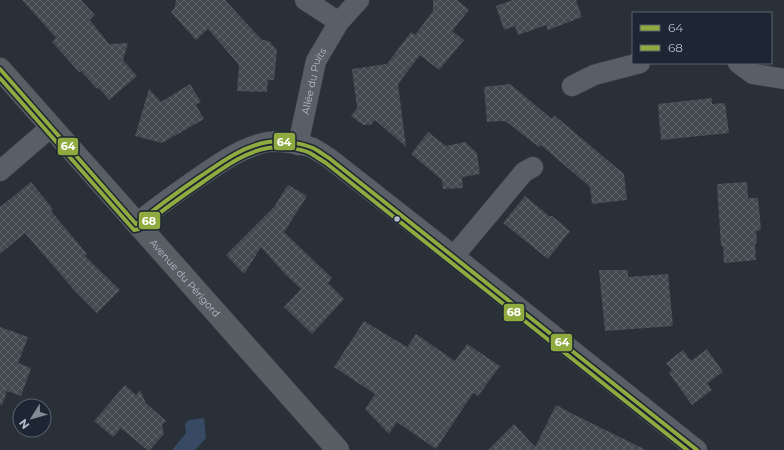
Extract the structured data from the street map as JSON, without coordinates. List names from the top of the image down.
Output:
{
  "streets": {
    "street": ["Allée du Puits", "Avenue du Périgord"]
  },
  "lines": ["transit line 64", "transit line 68"],
  "legend": ["64", "68"],
  "north": "bottom left"
}
